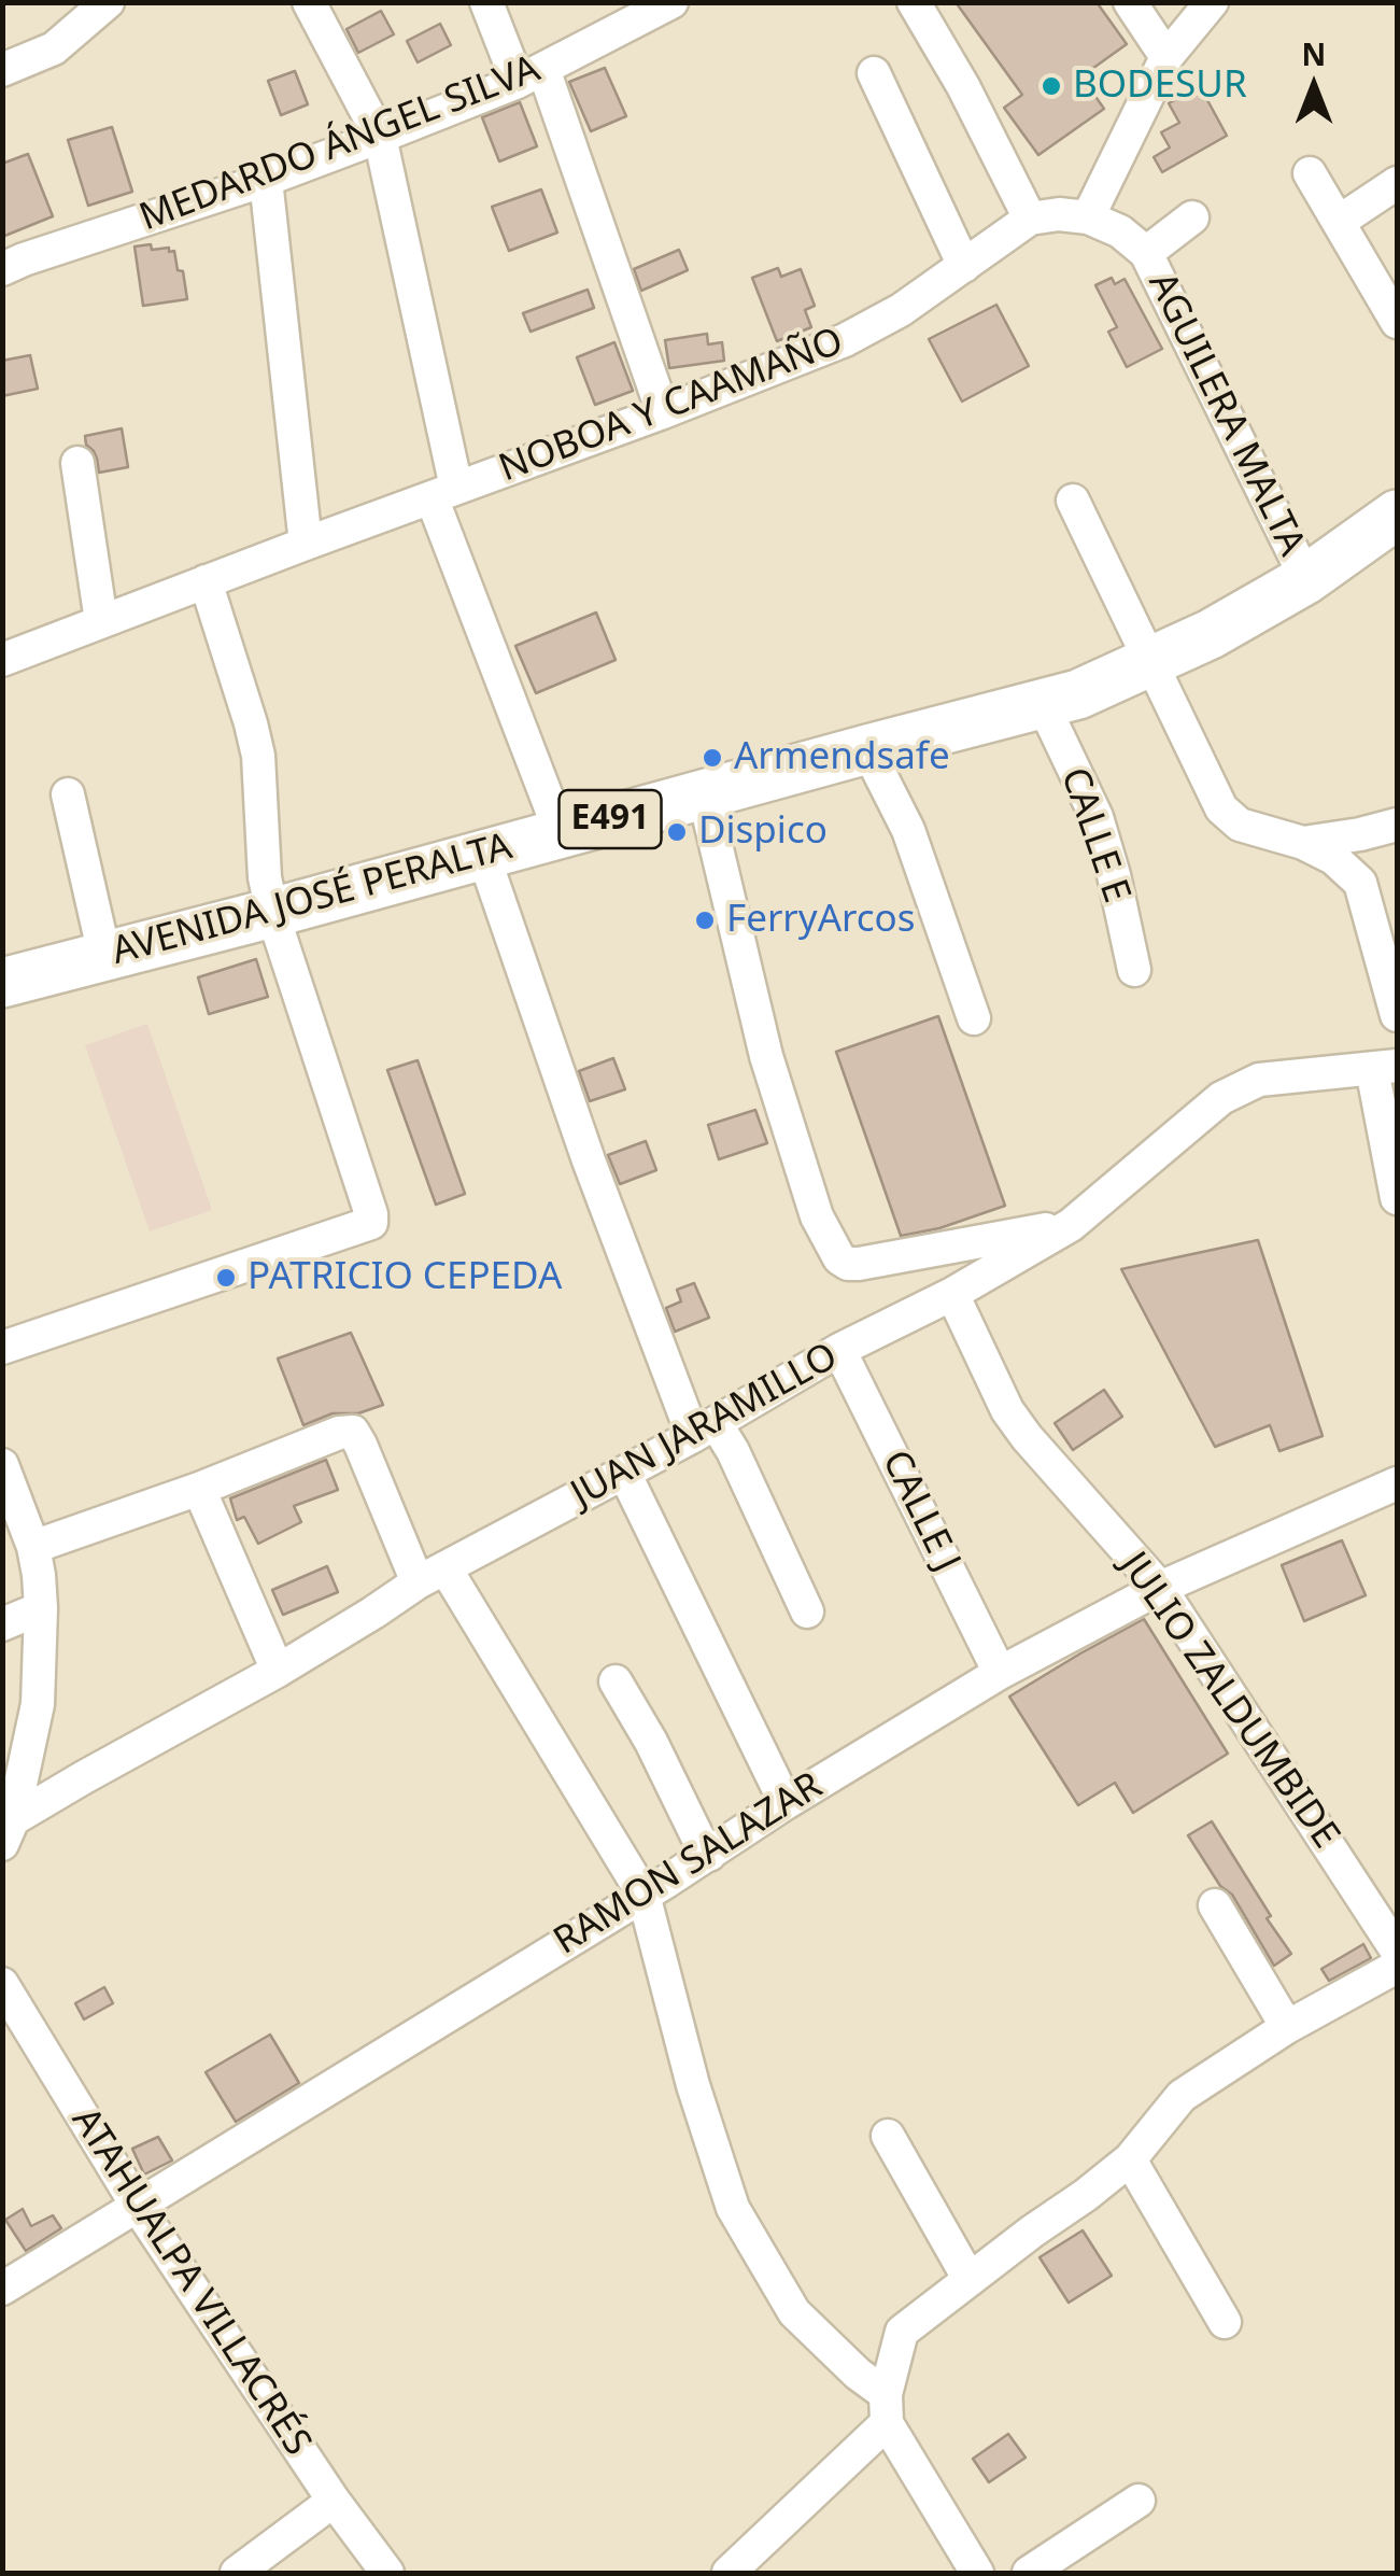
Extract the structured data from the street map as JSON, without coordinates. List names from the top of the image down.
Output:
{
  "streets": {
    "highway": ["E491", "AVENIDA JOSÉ PERALTA"],
    "street": [
      "MEDARDO ÁNGEL SILVA",
      "NOBOA Y CAAMAÑO",
      "AGUILERA MALTA",
      "CALLE E",
      "JUAN JARAMILLO",
      "CALLE J",
      "JULIO ZALDUMBIDE",
      "RAMON SALAZAR",
      "ATAHUALPA VILLACRÉS"
    ]
  },
  "crossings": [
    ["AGUILERA MALTA", "AVENIDA JOSÉ PERALTA"],
    ["CALLE E", "AVENIDA JOSÉ PERALTA"],
    ["JUAN JARAMILLO", "CALLE J"],
    ["JUAN JARAMILLO", "JULIO ZALDUMBIDE"],
    ["CALLE J", "RAMON SALAZAR"],
    ["JULIO ZALDUMBIDE", "RAMON SALAZAR"],
    ["RAMON SALAZAR", "ATAHUALPA VILLACRÉS"]
  ],
  "places": [
    "BODESUR",
    "Armendsafe",
    "Dispico",
    "FerryArcos",
    "PATRICIO CEPEDA"
  ],
  "north": "top"
}
